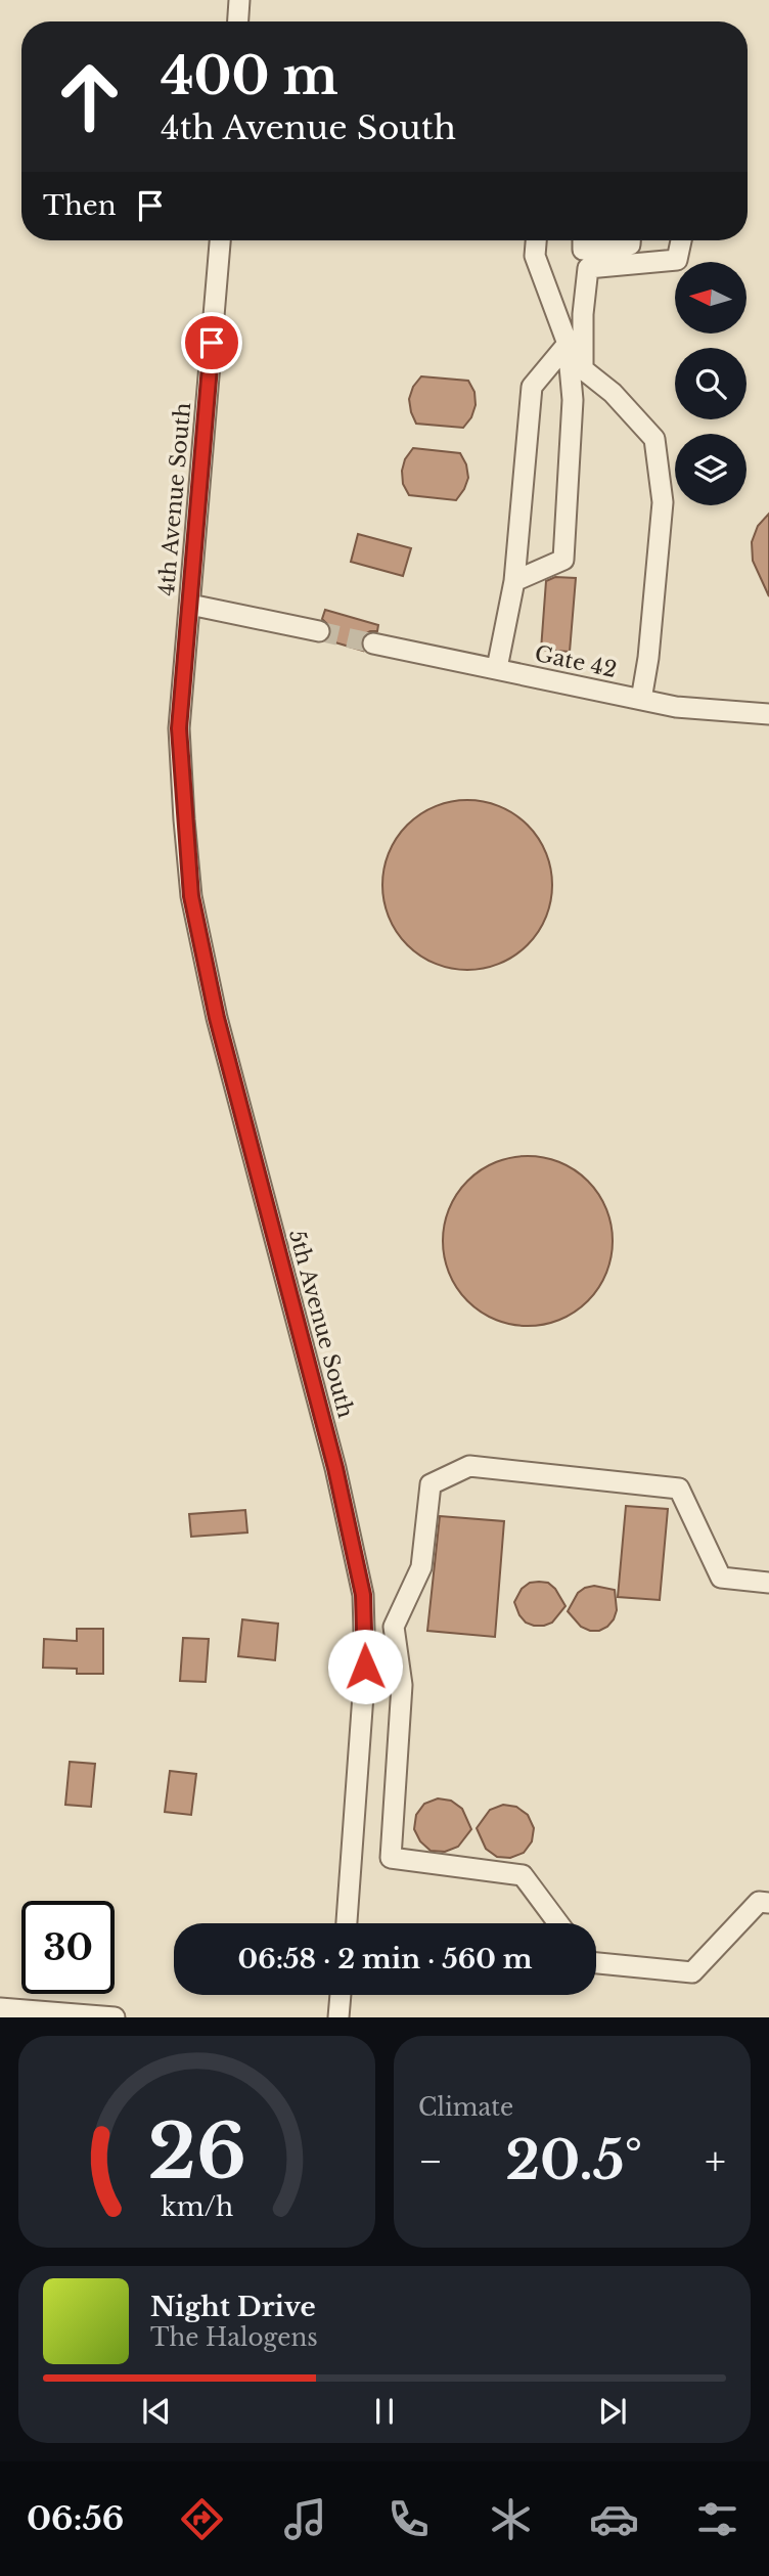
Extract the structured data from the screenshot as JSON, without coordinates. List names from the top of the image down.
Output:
{
  "streets": {
    "street": ["4th Avenue South", "Gate 42", "5th Avenue South"]
  },
  "crossings": [
    ["4th Avenue South", "5th Avenue South"]
  ],
  "north": "left",
  "page": {
    "turn": ["400 m", "4th Avenue South"],
    "then": "Then",
    "limit": "30",
    "trip": "06:58 · 2 min · 560 m",
    "tile": "Climate",
    "heat": ["−", "20.5°", "+"],
    "song": ["Night Drive", "The Halogens"],
    "tabs": "06:56",
    "gauge": ["26", "km/h"]
  }
}
